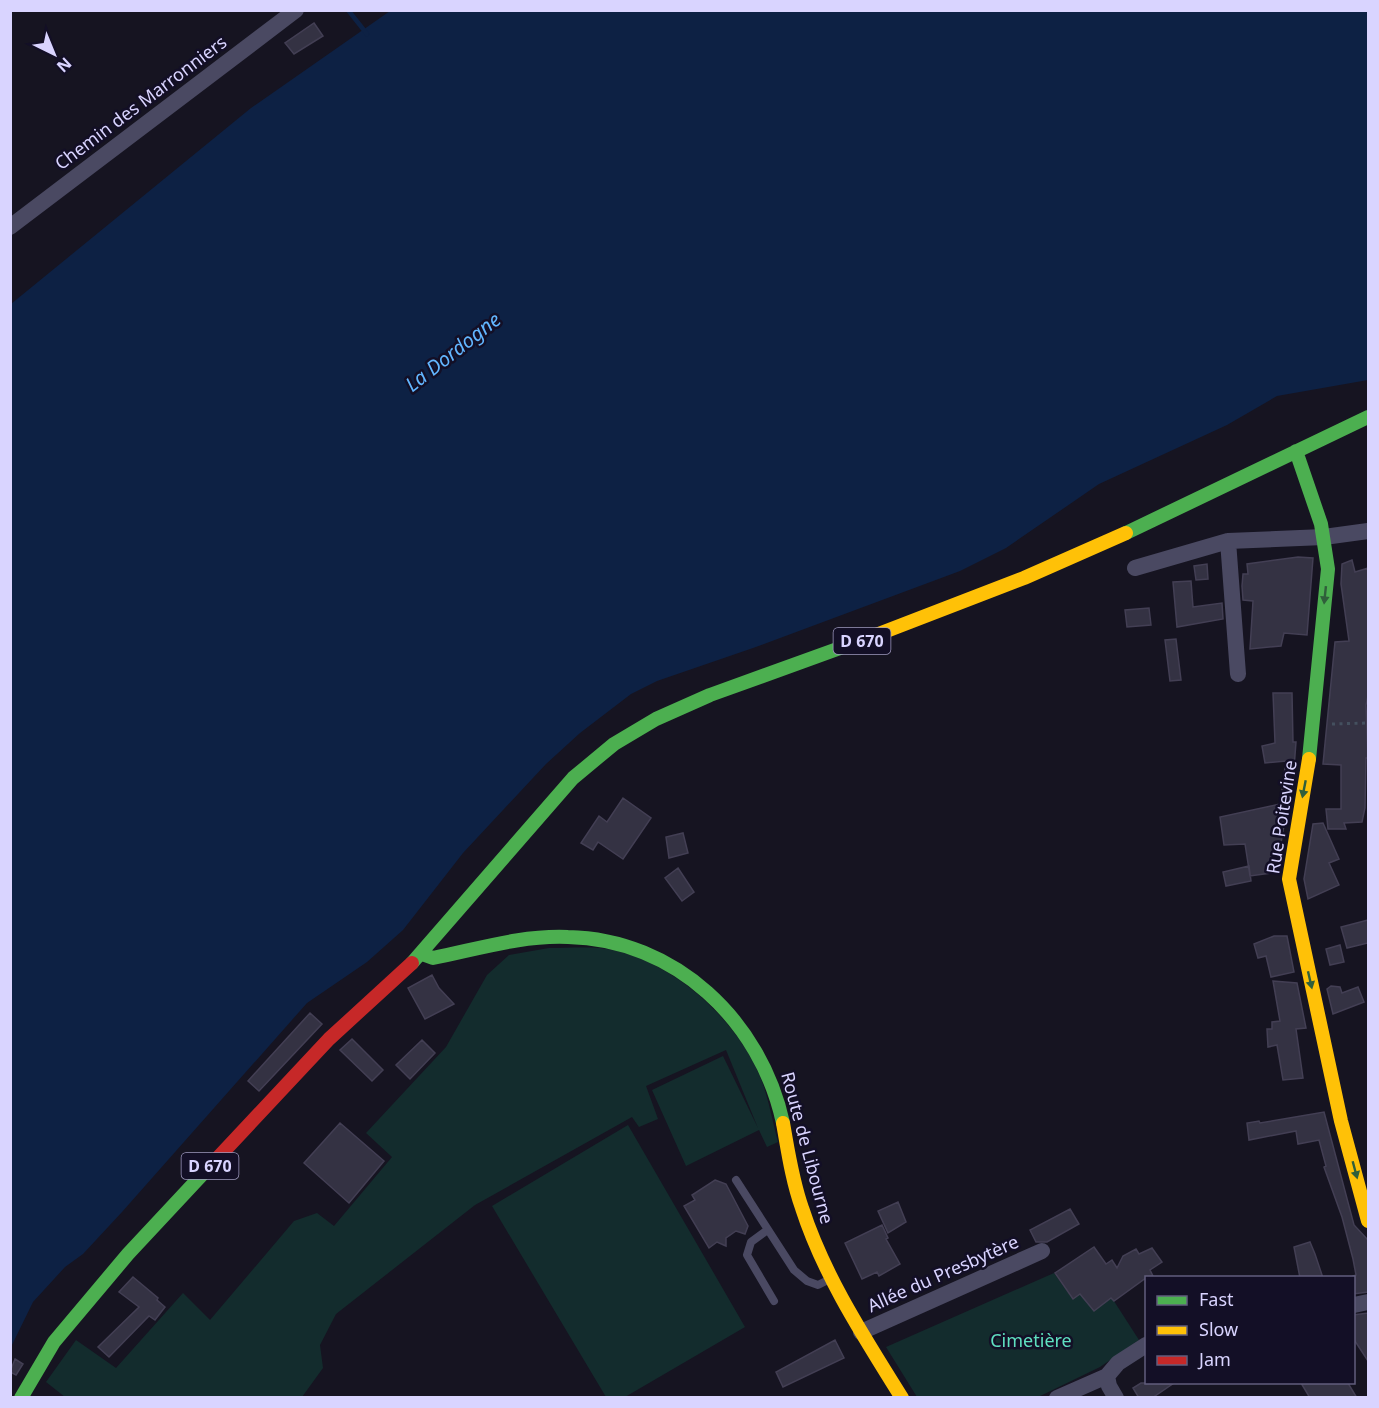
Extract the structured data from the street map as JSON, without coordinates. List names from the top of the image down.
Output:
{
  "streets": {
    "main road": ["D 670", "Rue Poitevine", "Route de Libourne"],
    "street": ["Chemin des Marronniers", "Allée du Presbytère"]
  },
  "crossings": [
    ["D 670", "Rue Poitevine"],
    ["D 670", "Route de Libourne"],
    ["Route de Libourne", "Allée du Presbytère"]
  ],
  "one_way": ["Rue Poitevine"],
  "water": ["La Dordogne"],
  "parks": ["Cimetière"],
  "legend": ["Fast", "Slow", "Jam"],
  "north": "bottom right"
}
